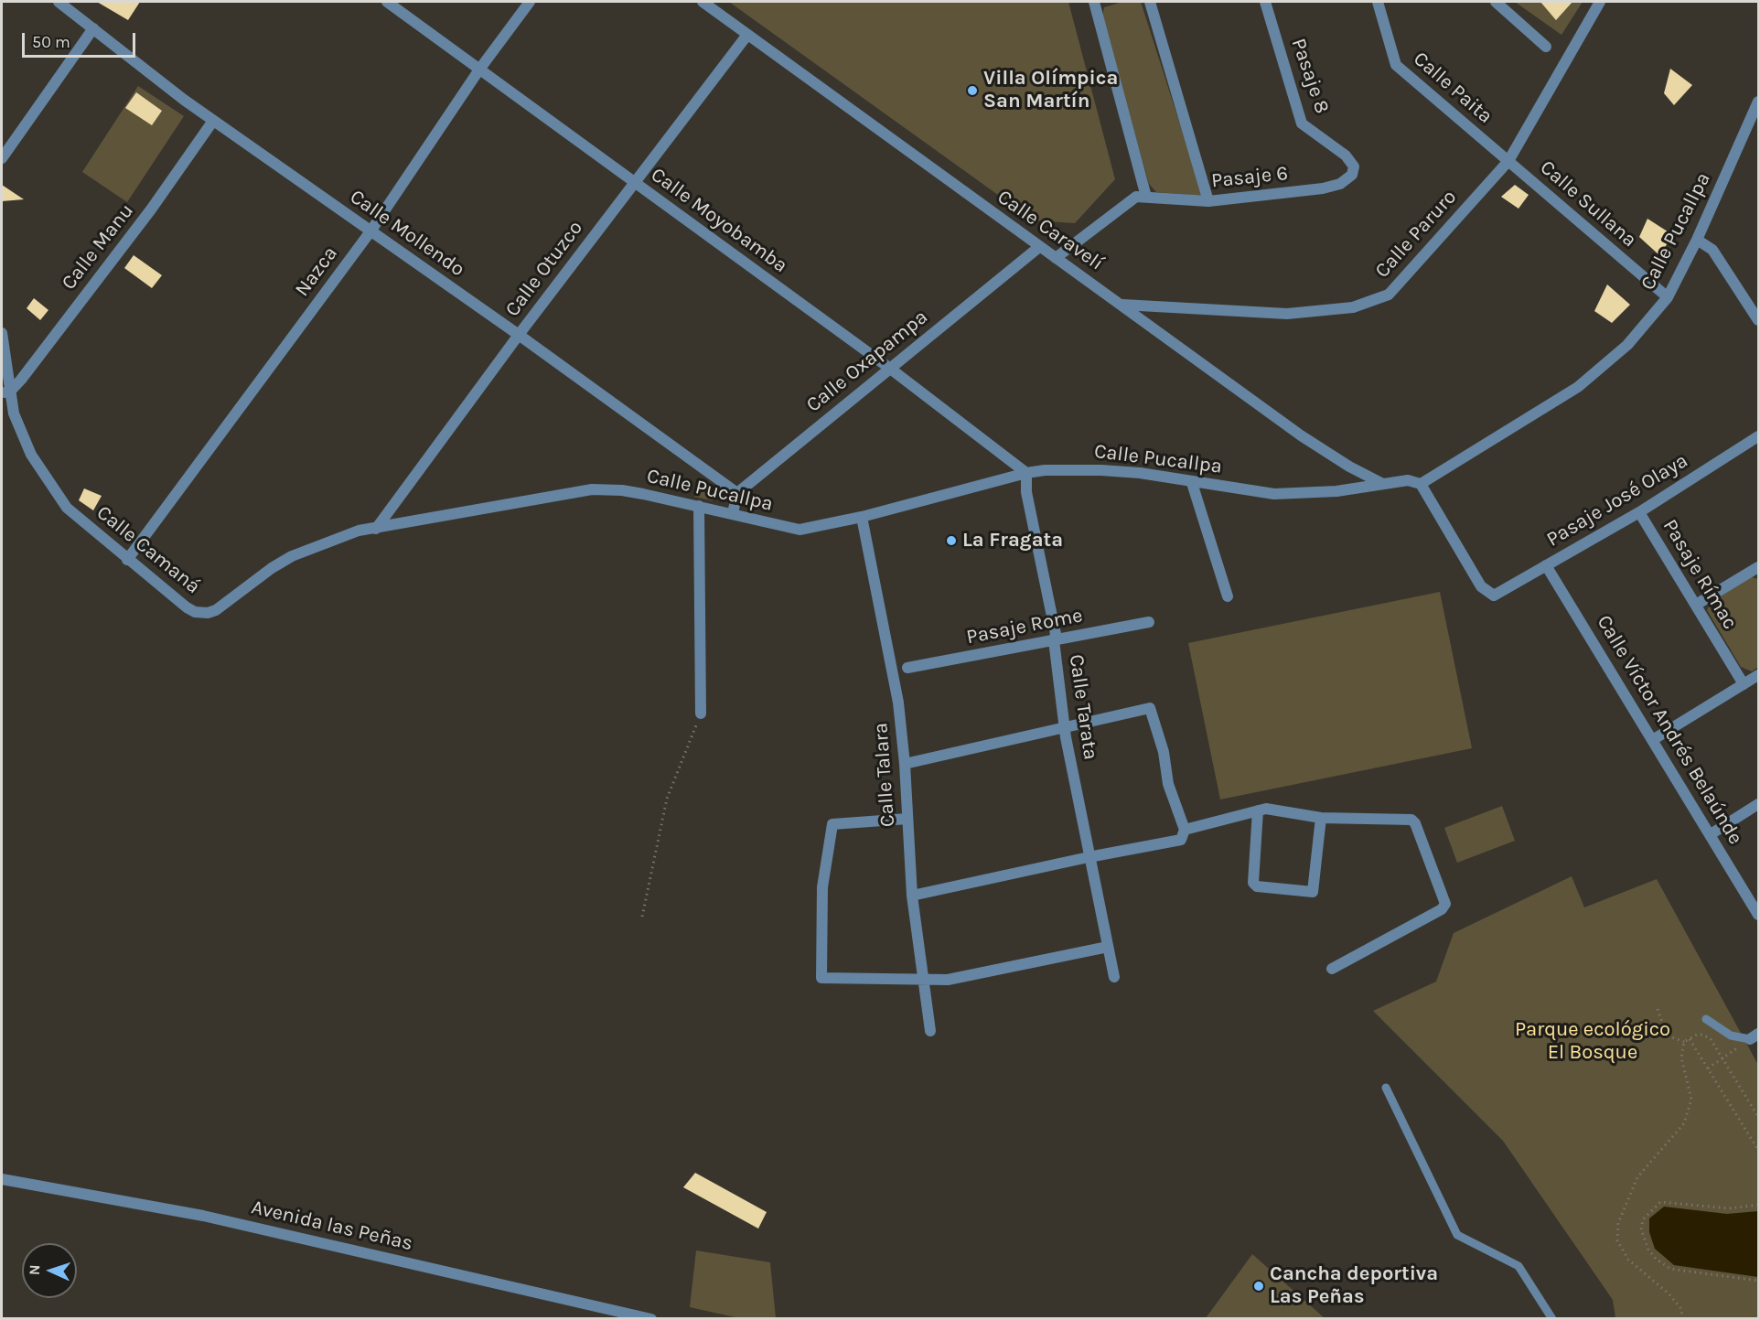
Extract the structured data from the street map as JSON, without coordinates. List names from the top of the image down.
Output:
{
  "streets": {
    "street": [
      "Pasaje 8",
      "Calle Paita",
      "Pasaje 6",
      "Calle Sullana",
      "Calle Moyobamba",
      "Calle Caravelí",
      "Calle Pucallpa",
      "Calle Mollendo",
      "Calle Paruro",
      "Calle Manu",
      "Calle Otuzco",
      "Nazca",
      "Calle Oxapampa",
      "Pasaje José Olaya",
      "Calle Camaná",
      "Pasaje Rímac",
      "Pasaje Rome",
      "Calle Tarata",
      "Calle Víctor Andrés Belaúnde",
      "Calle Talara",
      "Avenida las Peñas"
    ]
  },
  "crossings": [
    ["Pasaje 8", "Pasaje 6"],
    ["Calle Paita", "Calle Sullana"],
    ["Calle Paita", "Calle Paruro"],
    ["Calle Sullana", "Calle Pucallpa"],
    ["Calle Sullana", "Calle Paruro"],
    ["Calle Moyobamba", "Calle Pucallpa"],
    ["Calle Moyobamba", "Calle Otuzco"],
    ["Calle Moyobamba", "Nazca"],
    ["Calle Moyobamba", "Calle Oxapampa"],
    ["Calle Moyobamba", "Calle Tarata"],
    ["Calle Caravelí", "Calle Pucallpa"],
    ["Calle Caravelí", "Calle Paruro"],
    ["Calle Caravelí", "Calle Otuzco"],
    ["Calle Caravelí", "Calle Oxapampa"],
    ["Calle Pucallpa", "Calle Otuzco"],
    ["Calle Pucallpa", "Pasaje José Olaya"],
    ["Calle Pucallpa", "Calle Camaná"],
    ["Calle Pucallpa", "Calle Tarata"],
    ["Calle Pucallpa", "Calle Talara"],
    ["Calle Mollendo", "Calle Manu"],
    ["Calle Mollendo", "Calle Otuzco"],
    ["Calle Mollendo", "Nazca"],
    ["Calle Mollendo", "Calle Oxapampa"],
    ["Calle Manu", "Calle Camaná"],
    ["Calle Otuzco", "Calle Camaná"],
    ["Nazca", "Calle Camaná"],
    ["Pasaje José Olaya", "Pasaje Rímac"],
    ["Pasaje José Olaya", "Calle Víctor Andrés Belaúnde"],
    ["Pasaje Rome", "Calle Tarata"]
  ],
  "parks": ["Parque ecológico El Bosque"],
  "places": ["Villa Olímpica San Martín", "La Fragata", "Cancha deportiva Las Peñas"],
  "scale_bar": "50 m",
  "north": "left"
}
